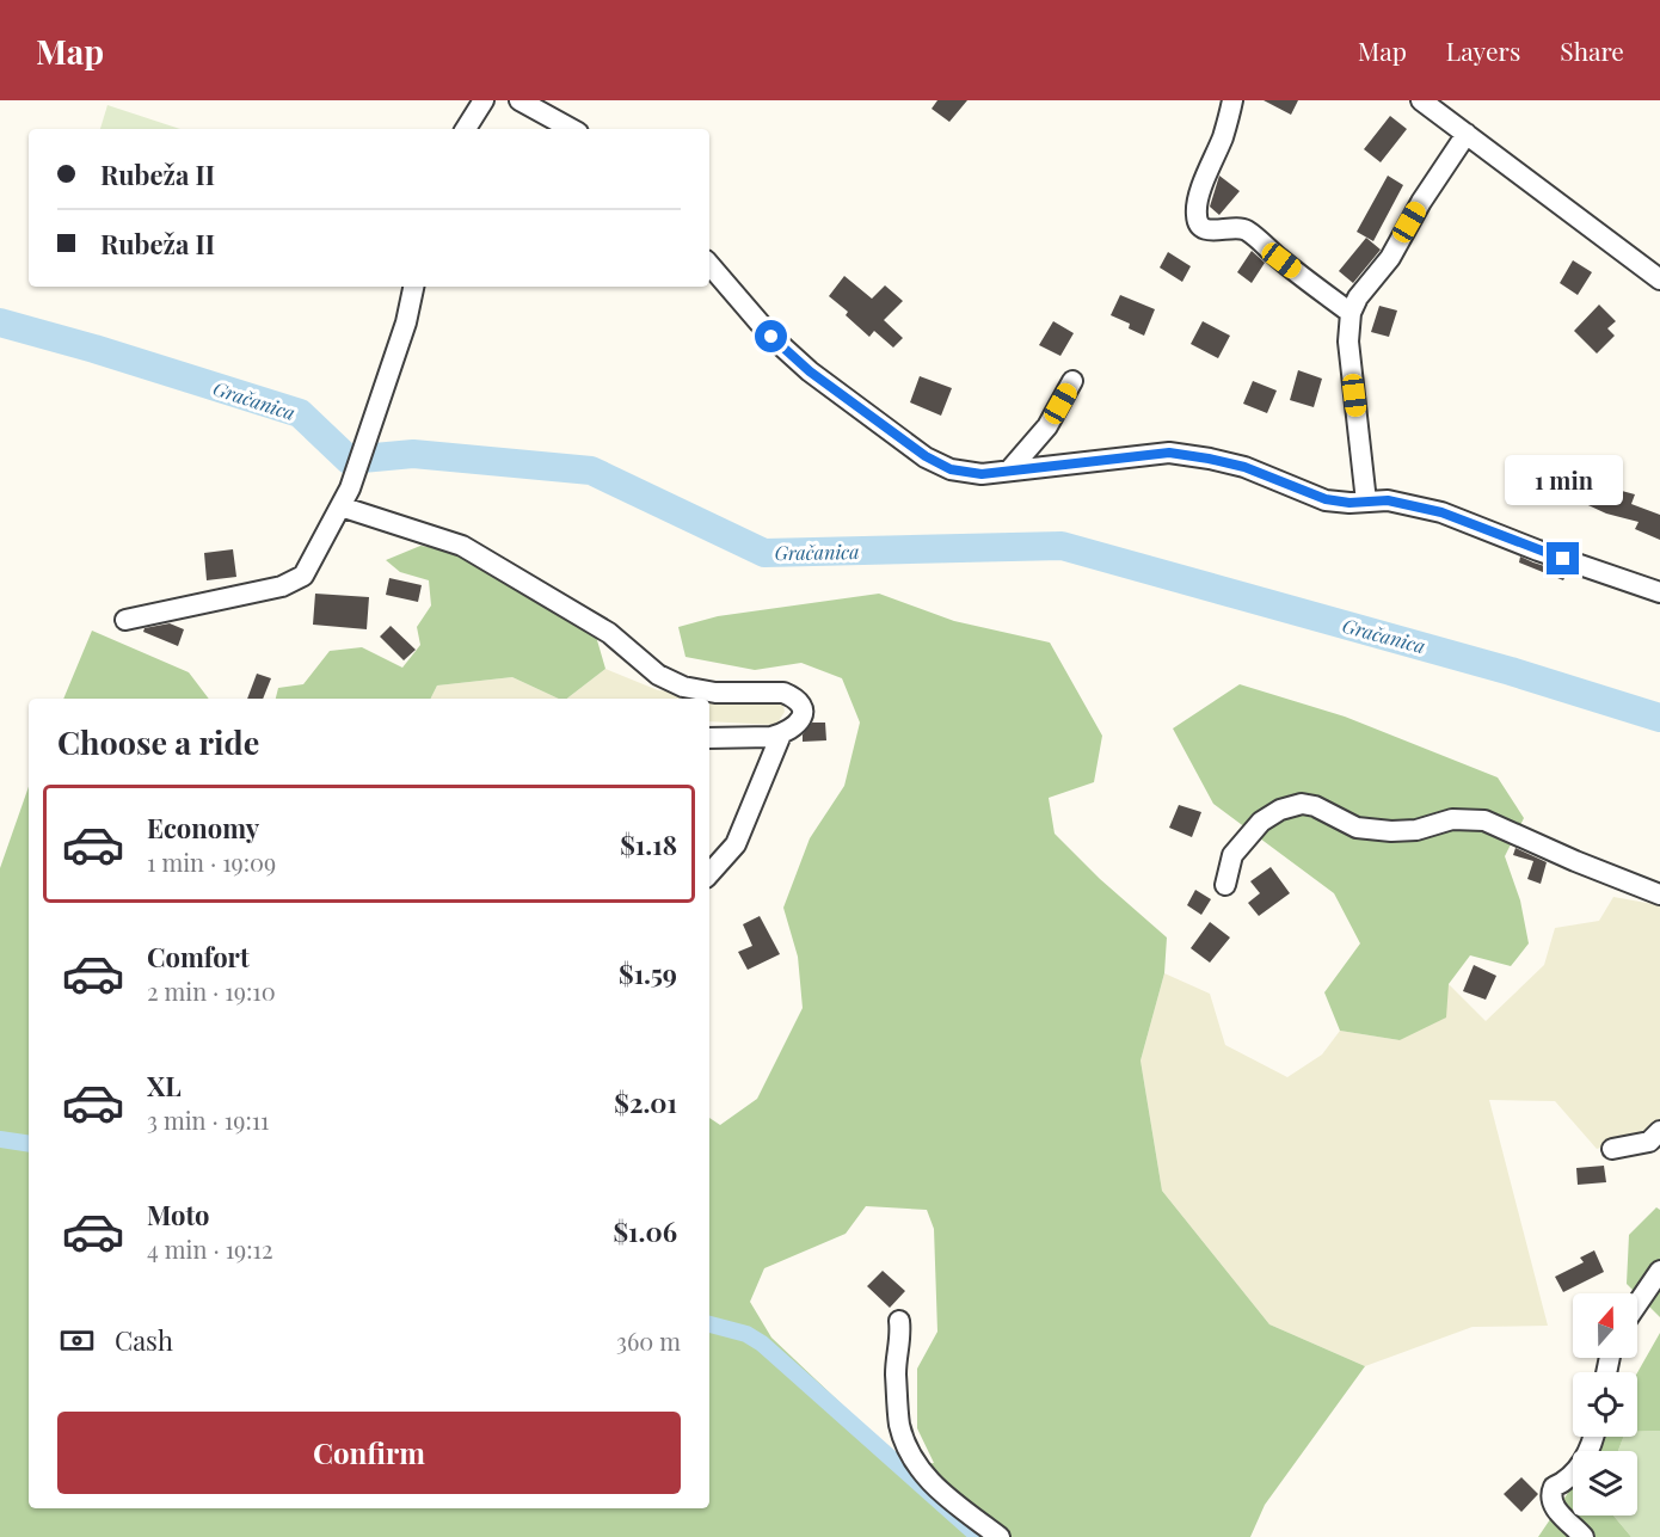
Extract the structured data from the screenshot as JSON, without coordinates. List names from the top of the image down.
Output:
{
  "water": ["Gračanica"],
  "north": "top",
  "page": {
    "header": "Map",
    "nav": ["Map", "Layers", "Share"],
    "banner": ["Rubeža II", "Rubeža II"],
    "bubble": "1 min",
    "heading": "Choose a ride",
    "list": [
      {
        "name": "Economy",
        "note": "1 min · 19:09",
        "value": "$1.18"
      },
      {
        "name": "Comfort",
        "note": "2 min · 19:10",
        "value": "$1.59"
      },
      {
        "name": "XL",
        "note": "3 min · 19:11",
        "value": "$2.01"
      },
      {
        "name": "Moto",
        "note": "4 min · 19:12",
        "value": "$1.06"
      }
    ],
    "pay": ["Cash", "360 m"],
    "buttons": "Confirm"
  }
}
